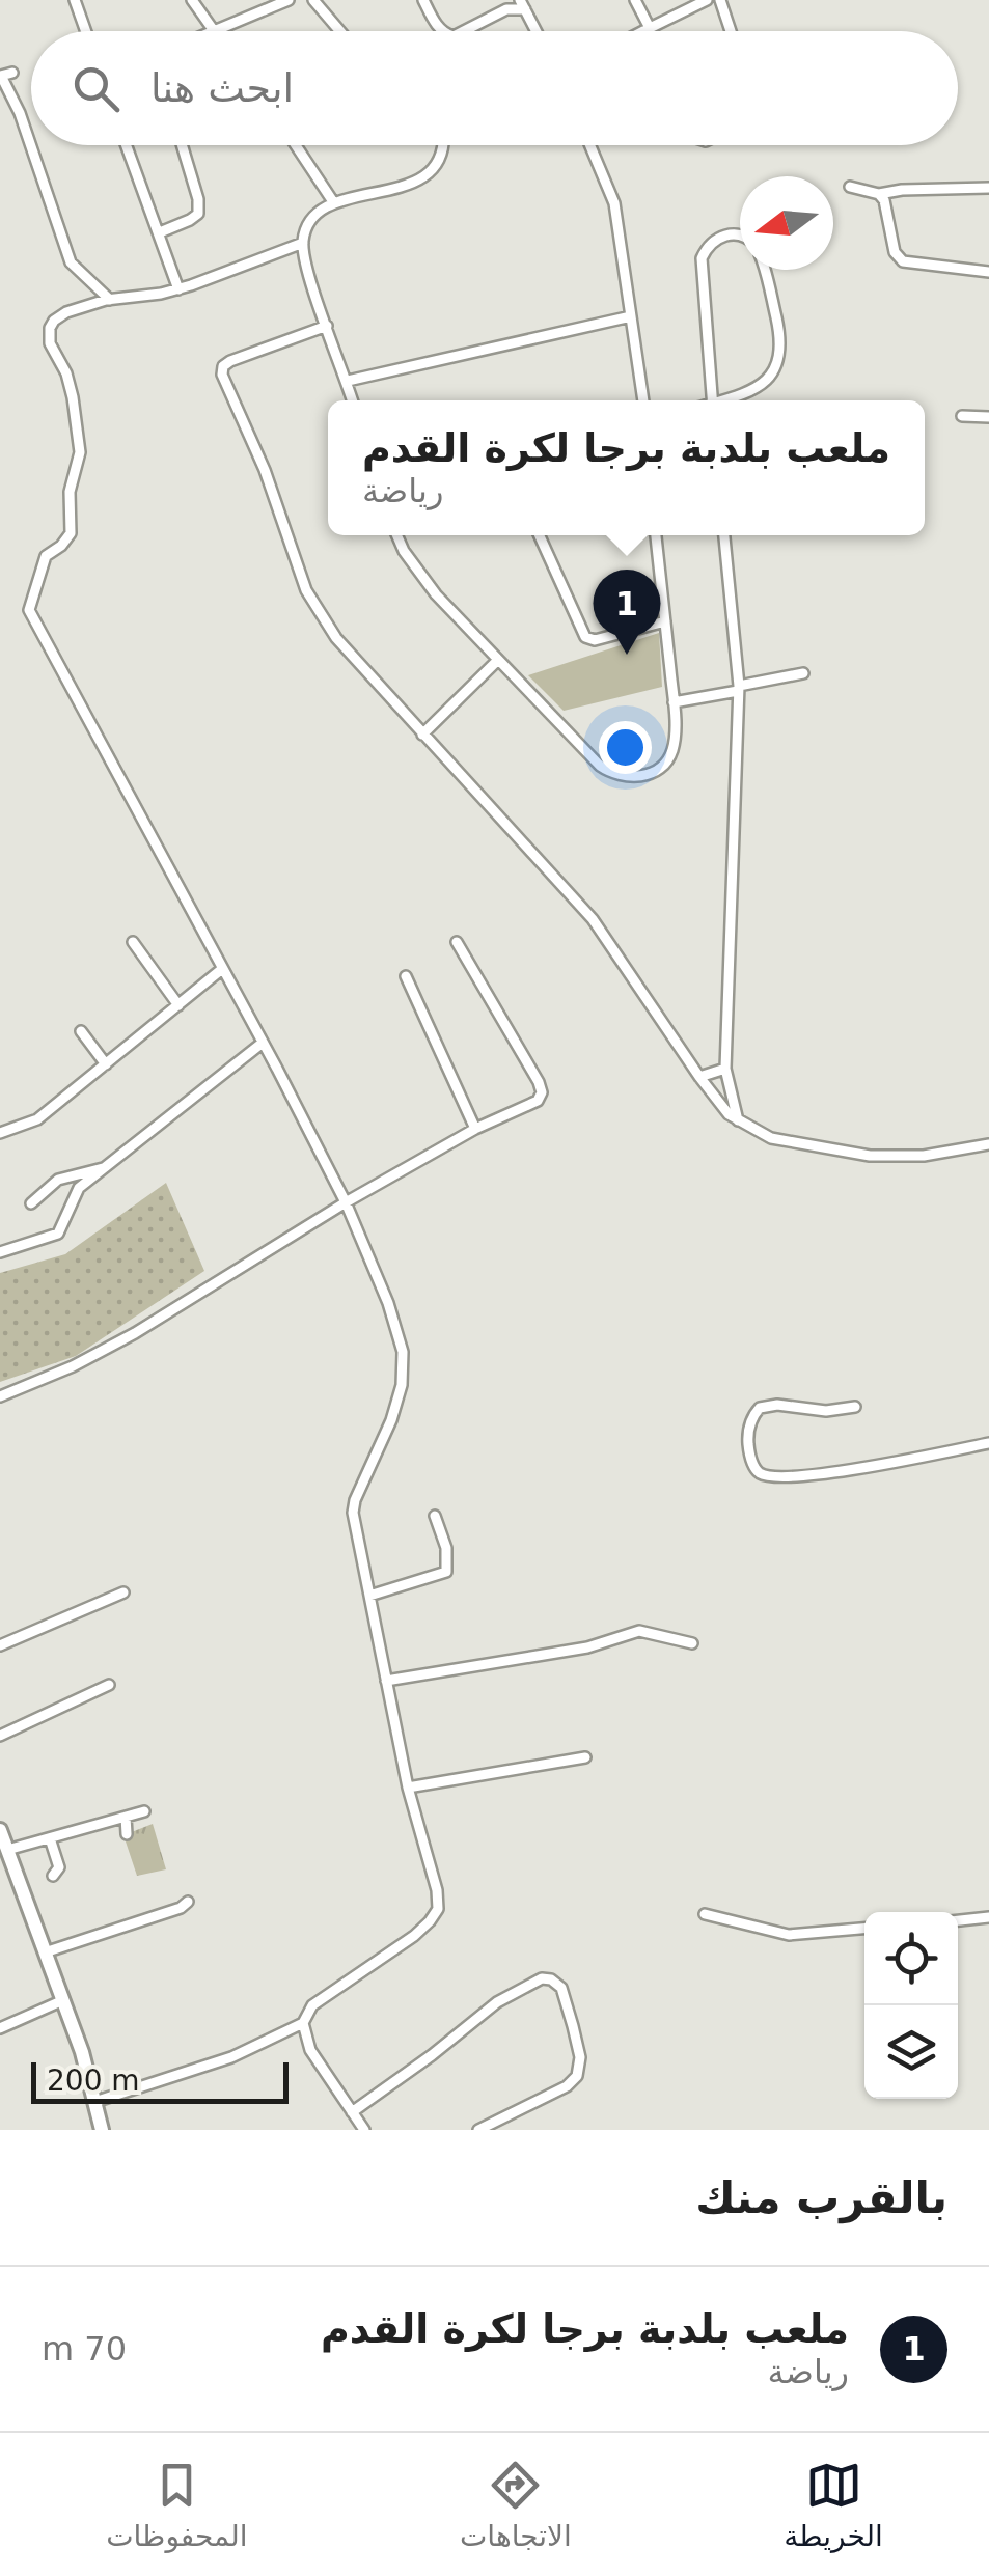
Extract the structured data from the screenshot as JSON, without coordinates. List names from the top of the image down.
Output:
{
  "scale_bar": "200 m",
  "north": "left",
  "page": {
    "search": "ابحث هنا",
    "popup": ["ملعب بلدبة برجا لكرة القدم", "رياضة"],
    "pins": "1",
    "scale": "200 m",
    "heading": "بالقرب منك",
    "list": [
      {
        "mark": "1",
        "name": "ملعب بلدبة برجا لكرة القدم",
        "note": "رياضة",
        "value": "70 m"
      }
    ],
    "nav": ["الخريطة", "الاتجاهات", "المحفوظات"]
  }
}
